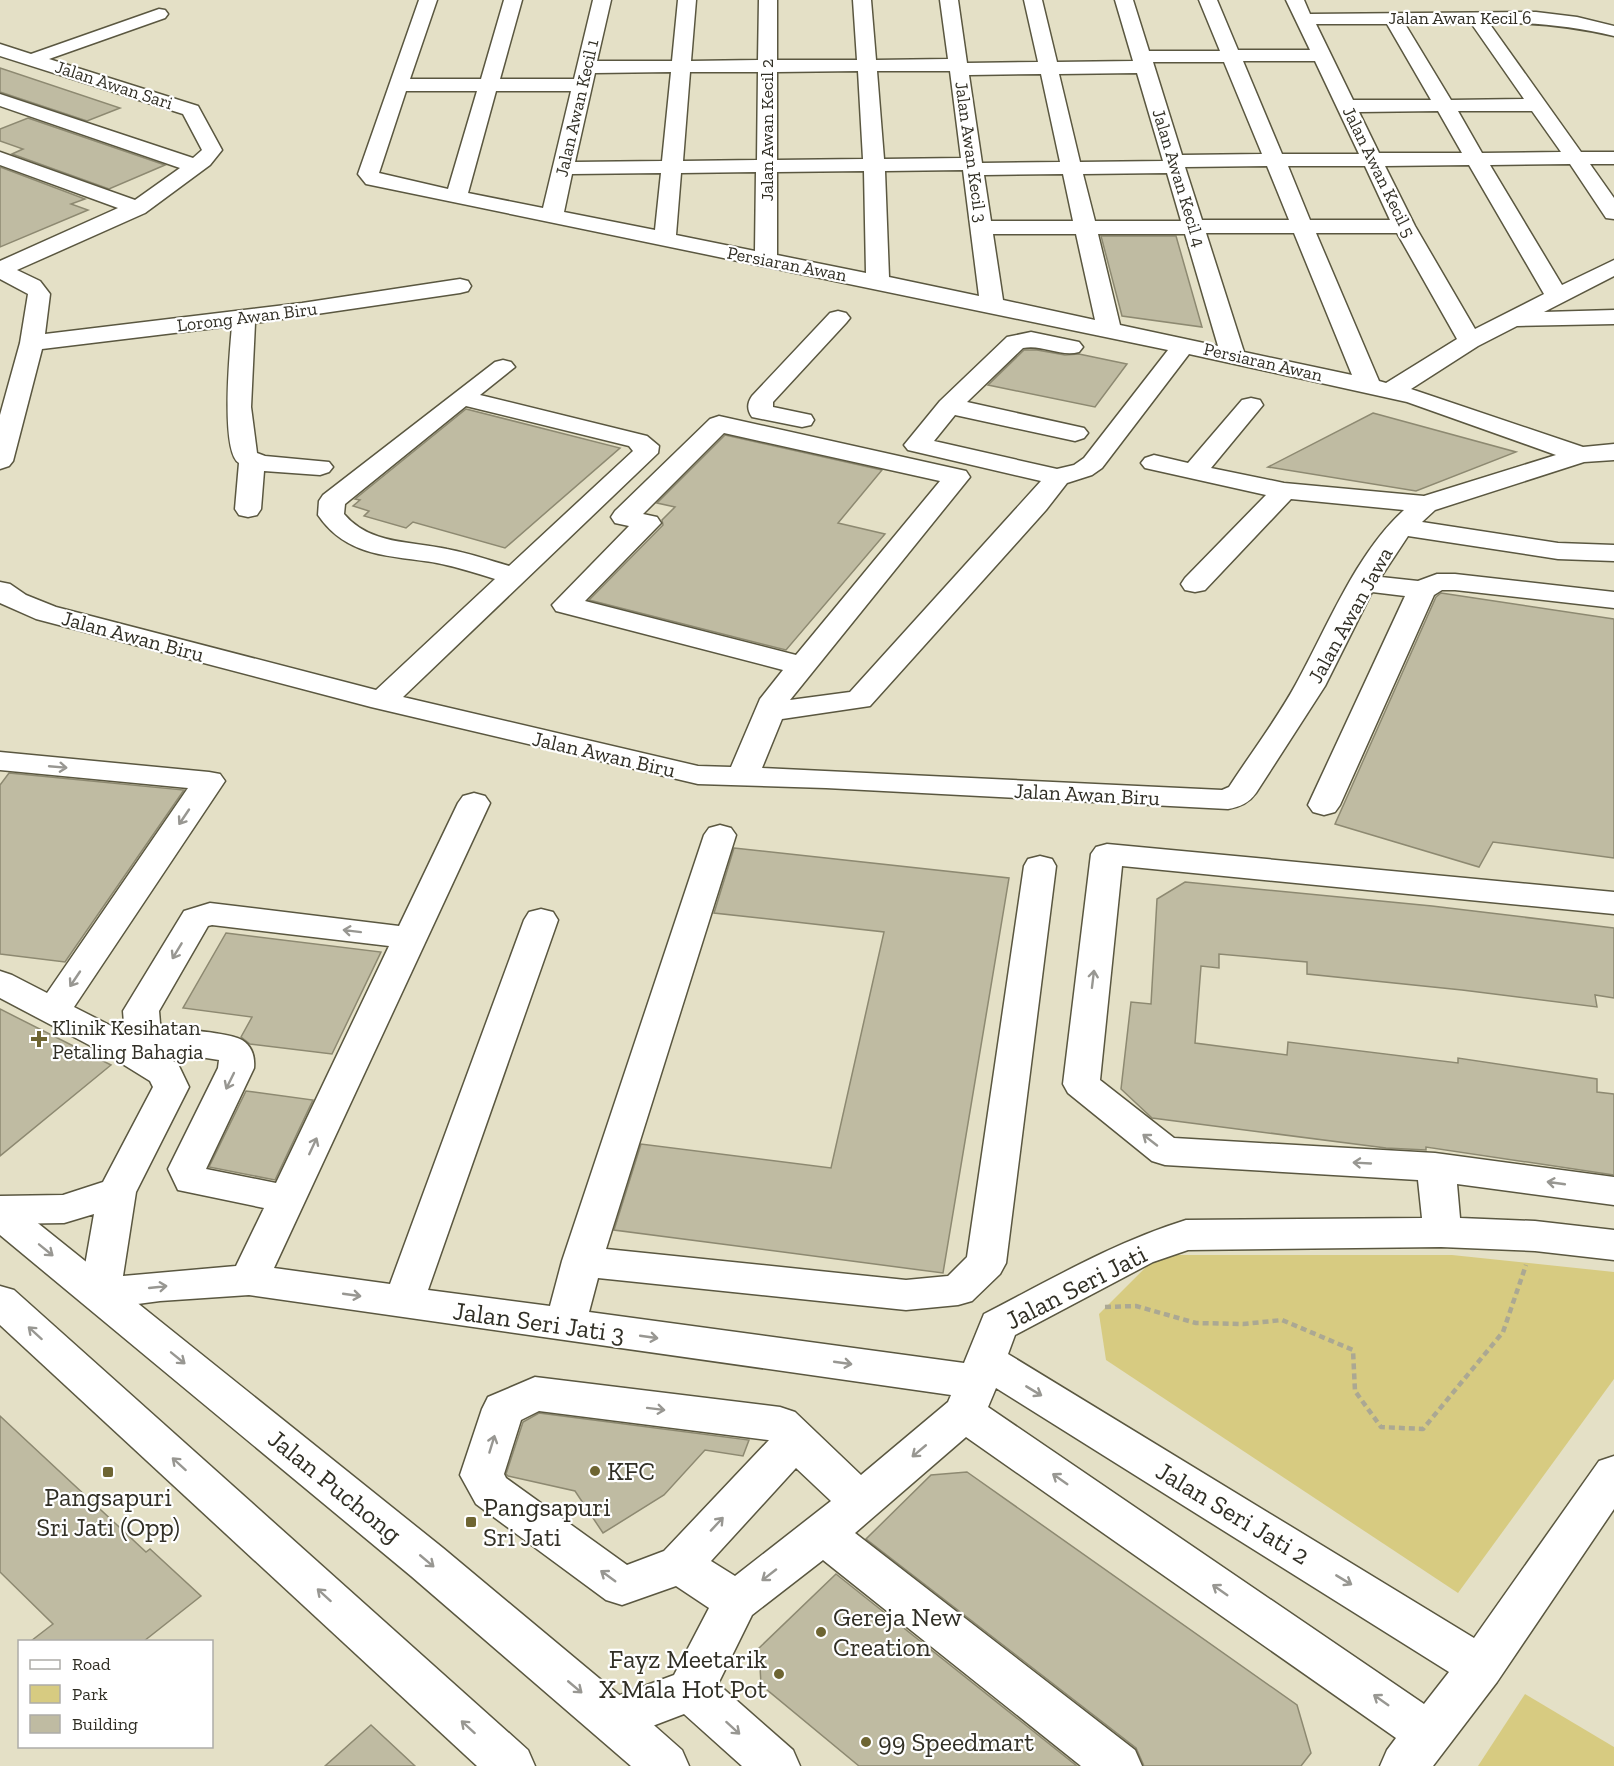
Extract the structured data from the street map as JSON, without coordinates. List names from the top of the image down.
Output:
{
  "streets": {
    "street": [
      "Jalan Awan Kecil 6",
      "Jalan Awan Sari",
      "Jalan Awan Kecil 1",
      "Jalan Awan Kecil 2",
      "Jalan Awan Kecil 3",
      "Jalan Awan Kecil 5",
      "Jalan Awan Kecil 4",
      "Persiaran Awan",
      "Lorong Awan Biru",
      "Jalan Awan Jawa",
      "Jalan Awan Biru",
      "Jalan Seri Jati",
      "Jalan Seri Jati 3",
      "Jalan Puchong",
      "Jalan Seri Jati 2"
    ]
  },
  "crossings": [
    ["Jalan Awan Kecil 6", "Jalan Awan Kecil 5"],
    ["Jalan Awan Kecil 1", "Persiaran Awan"],
    ["Jalan Awan Kecil 2", "Persiaran Awan"],
    ["Jalan Awan Kecil 3", "Persiaran Awan"],
    ["Jalan Awan Kecil 4", "Persiaran Awan"],
    ["Persiaran Awan", "Jalan Awan Jawa"],
    ["Jalan Awan Jawa", "Jalan Awan Biru"],
    ["Jalan Seri Jati", "Jalan Seri Jati 3"],
    ["Jalan Seri Jati", "Jalan Seri Jati 2"],
    ["Jalan Seri Jati 3", "Jalan Puchong"],
    ["Jalan Seri Jati 3", "Jalan Seri Jati 2"]
  ],
  "one_way": ["Jalan Seri Jati 3"],
  "places": {
    "health": ["Klinik Kesihatan Petaling Bahagia"],
    "other": [
      "KFC",
      "Gereja New Creation",
      "Fayz Meetarik X Mala Hot Pot",
      "99 Speedmart"
    ],
    "transit": ["Pangsapuri Sri Jati (Opp)", "Pangsapuri Sri Jati"]
  },
  "legend": ["Road", "Park", "Building"]
}
